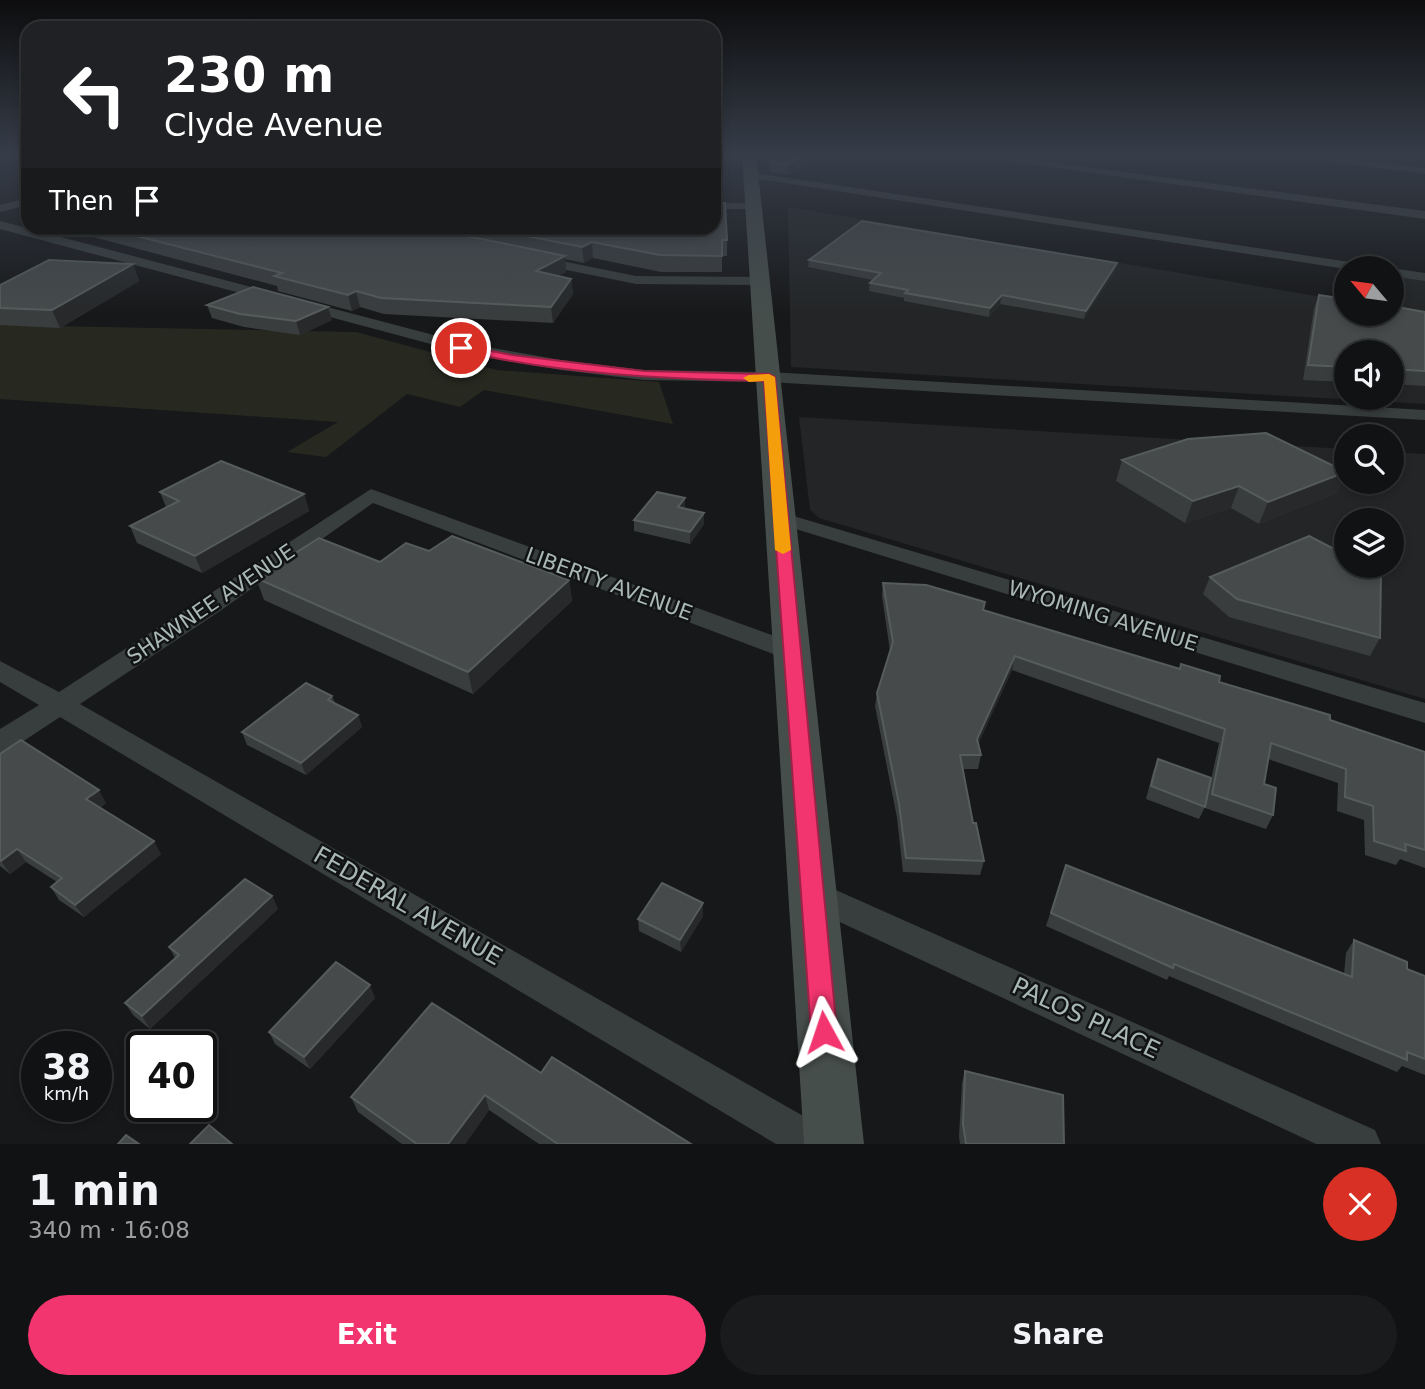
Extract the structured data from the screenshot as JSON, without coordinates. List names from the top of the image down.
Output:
{
  "streets": {
    "street": [
      "LIBERTY AVENUE",
      "SHAWNEE AVENUE",
      "WYOMING AVENUE",
      "FEDERAL AVENUE",
      "PALOS PLACE"
    ]
  },
  "crossings": [
    ["LIBERTY AVENUE", "SHAWNEE AVENUE"],
    ["SHAWNEE AVENUE", "FEDERAL AVENUE"]
  ],
  "north": "top left",
  "page": {
    "turn": ["230 m", "Clyde Avenue"],
    "then": "Then",
    "speed": "38 km/h",
    "limit": "40",
    "heading": ["1 min", "340 m · 16:08"],
    "buttons": ["Exit", "Share"]
  }
}
